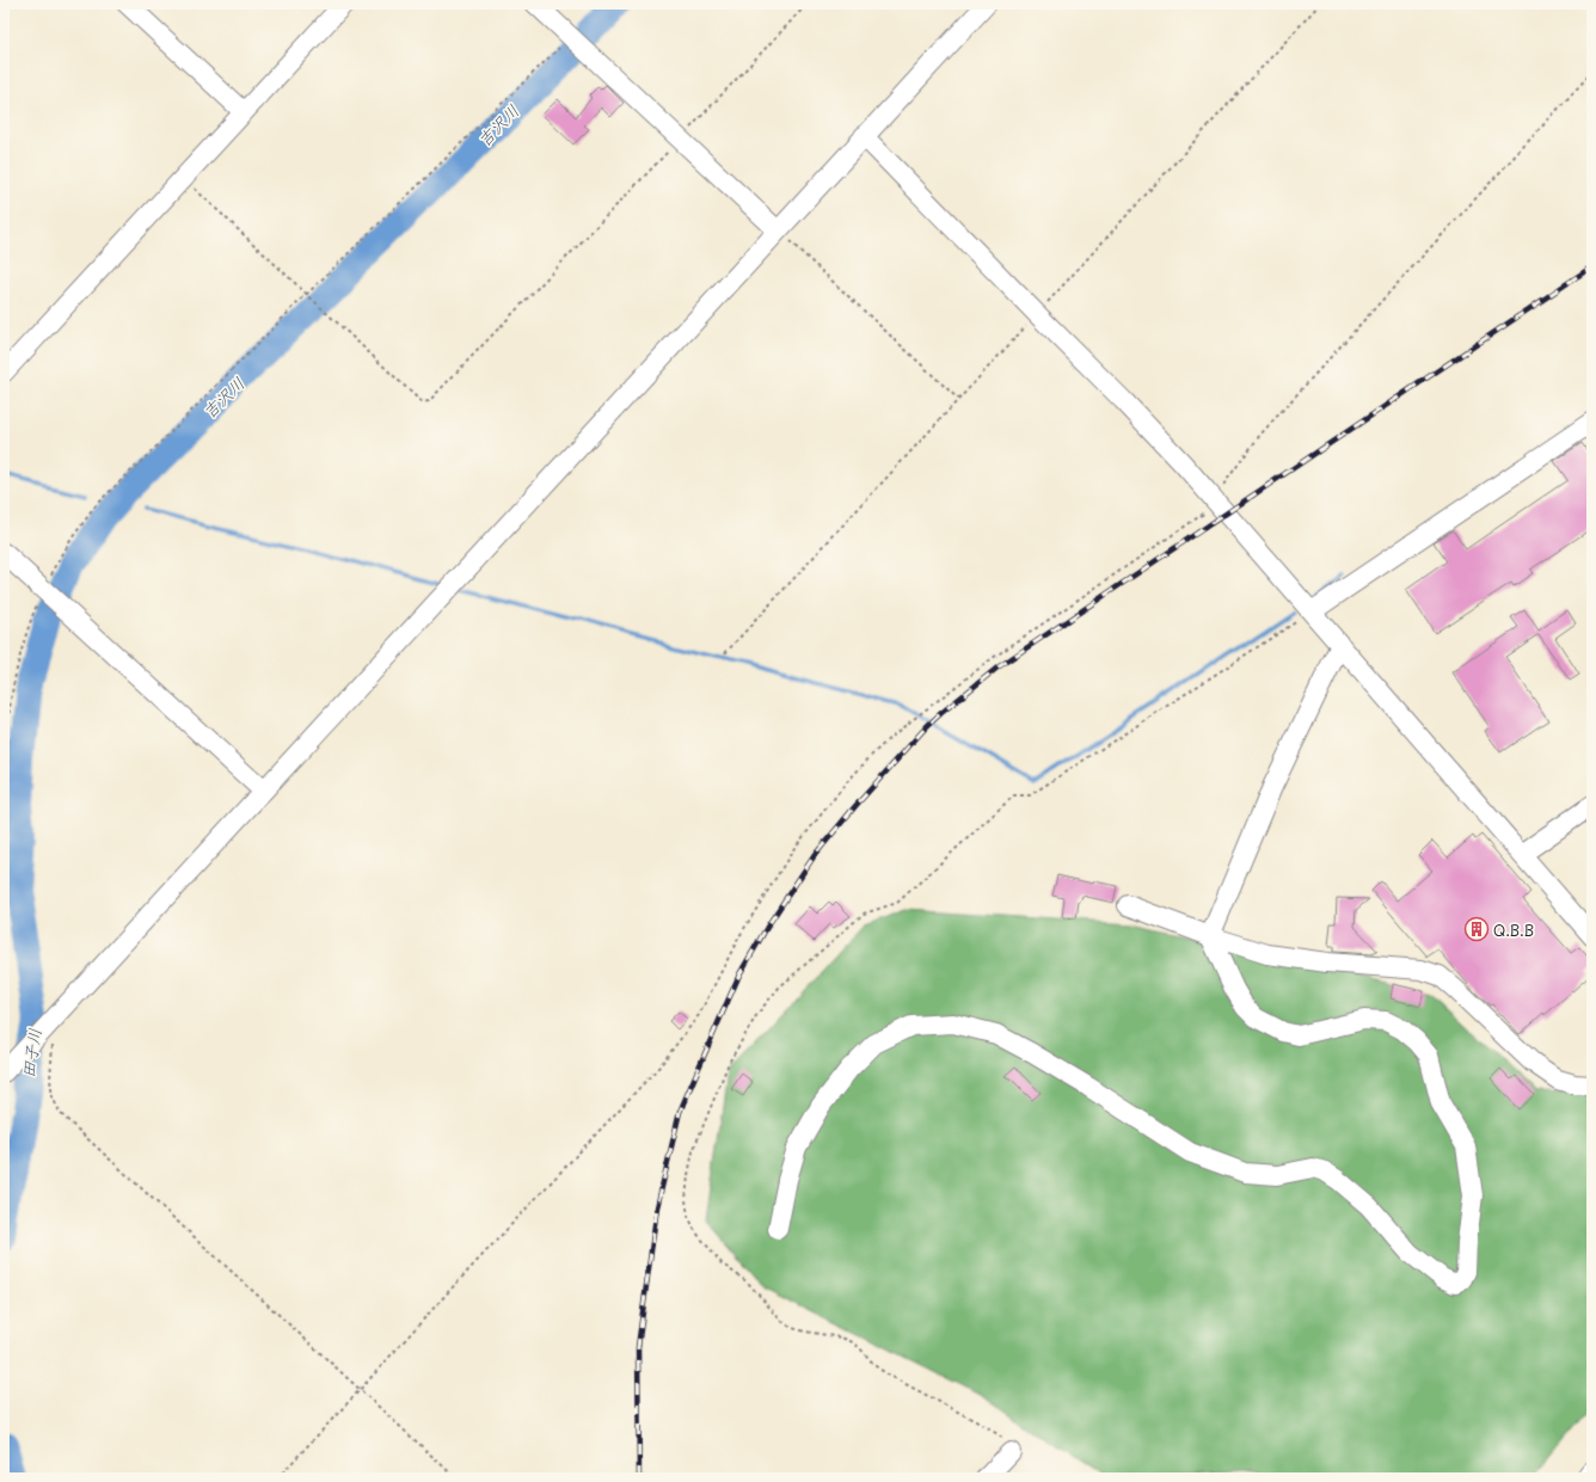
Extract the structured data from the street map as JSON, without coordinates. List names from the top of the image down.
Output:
{
  "water": ["吉沢川", "田子川"],
  "places": {
    "building": ["Q.B.B"]
  }
}
